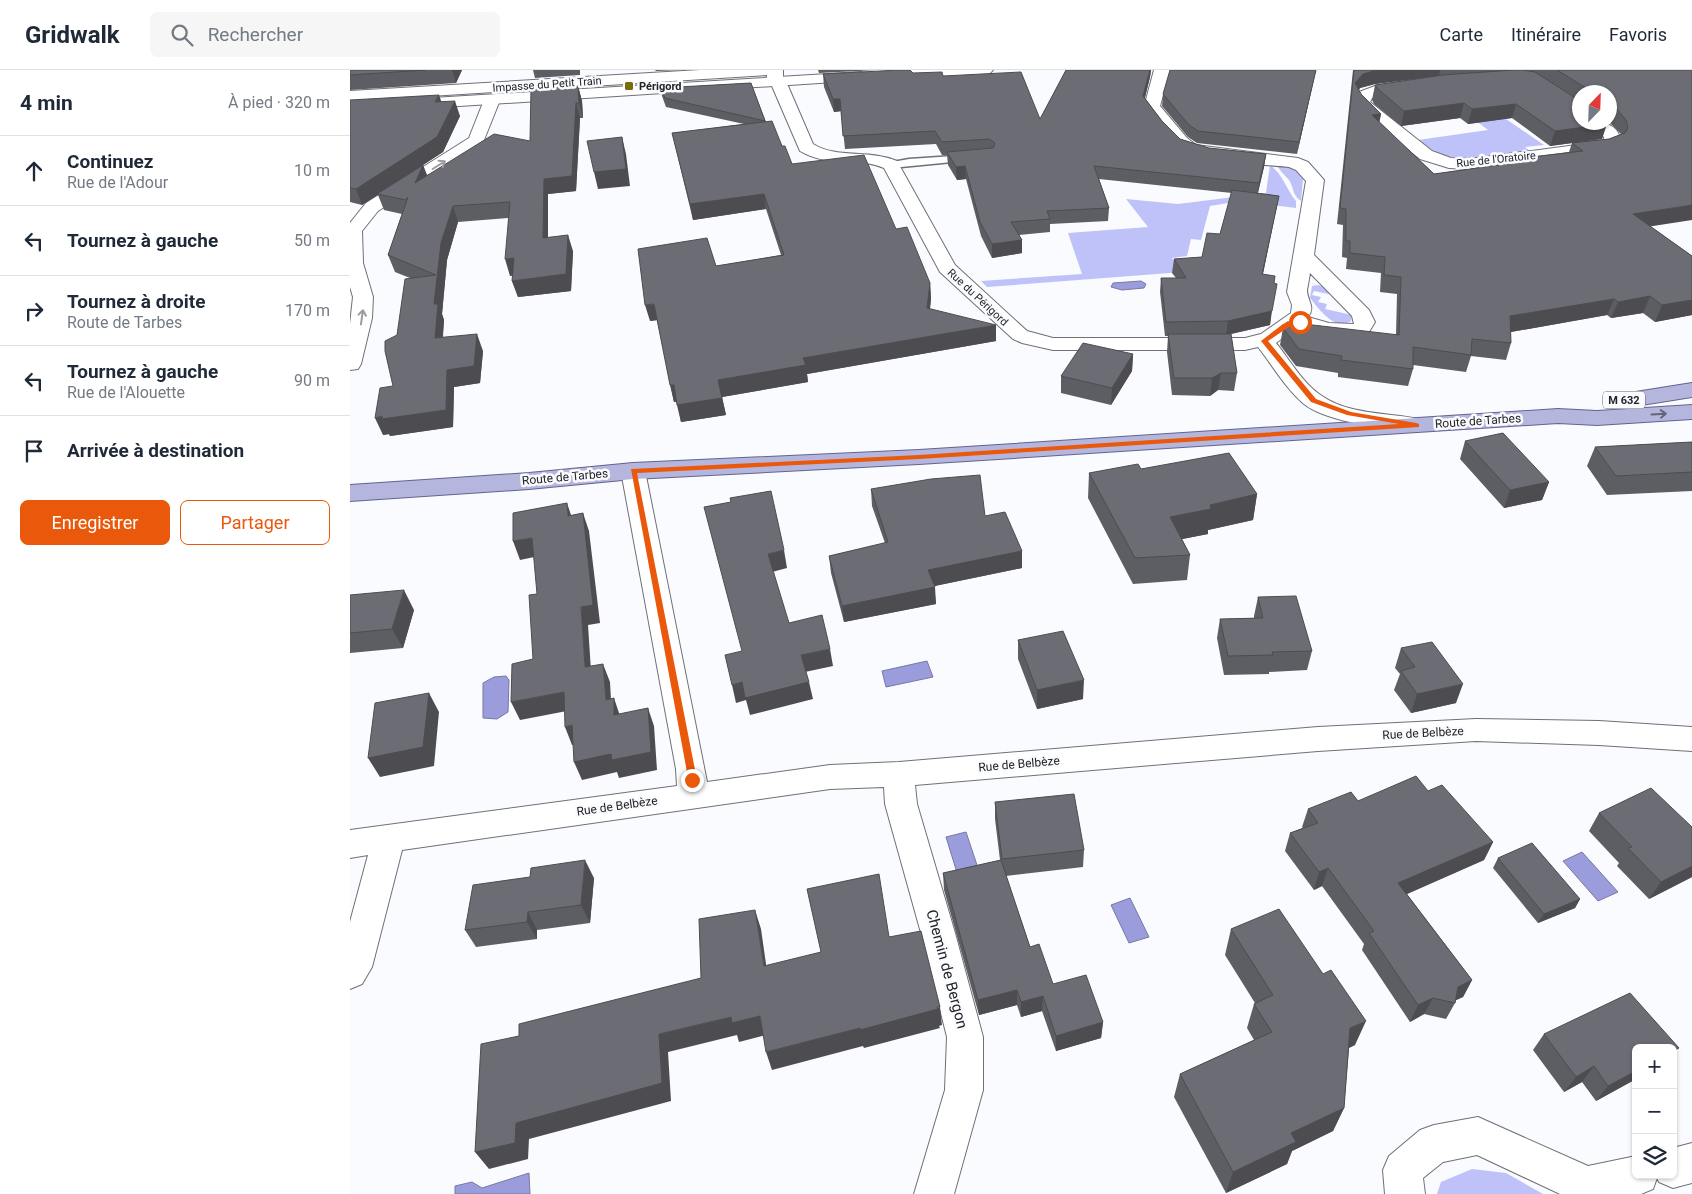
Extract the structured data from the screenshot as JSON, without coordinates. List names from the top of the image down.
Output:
{
  "streets": {
    "main road": ["M 632", "Route de Tarbes"],
    "street": [
      "Impasse du Petit Train",
      "Rue de l'Oratoire",
      "Rue du Périgord",
      "Rue de Belbèze",
      "Chemin de Bergon"
    ]
  },
  "crossings": [
    ["Rue de Belbèze", "Chemin de Bergon"]
  ],
  "places": {
    "transit": ["Périgord"]
  },
  "north": "top right",
  "page": {
    "header": "Gridwalk",
    "search": "Rechercher",
    "nav": ["Carte", "Itinéraire", "Favoris"],
    "heading": ["4 min", "À pied · 320 m"],
    "list": [
      ["Continuez", "Rue de l'Adour", "10 m"],
      ["Tournez à gauche", "50 m"],
      ["Tournez à droite", "Route de Tarbes", "170 m"],
      ["Tournez à gauche", "Rue de l'Alouette", "90 m"],
      "Arrivée à destination"
    ],
    "buttons": ["Enregistrer", "Partager"],
    "map_buttons": ["+", "−"]
  }
}
